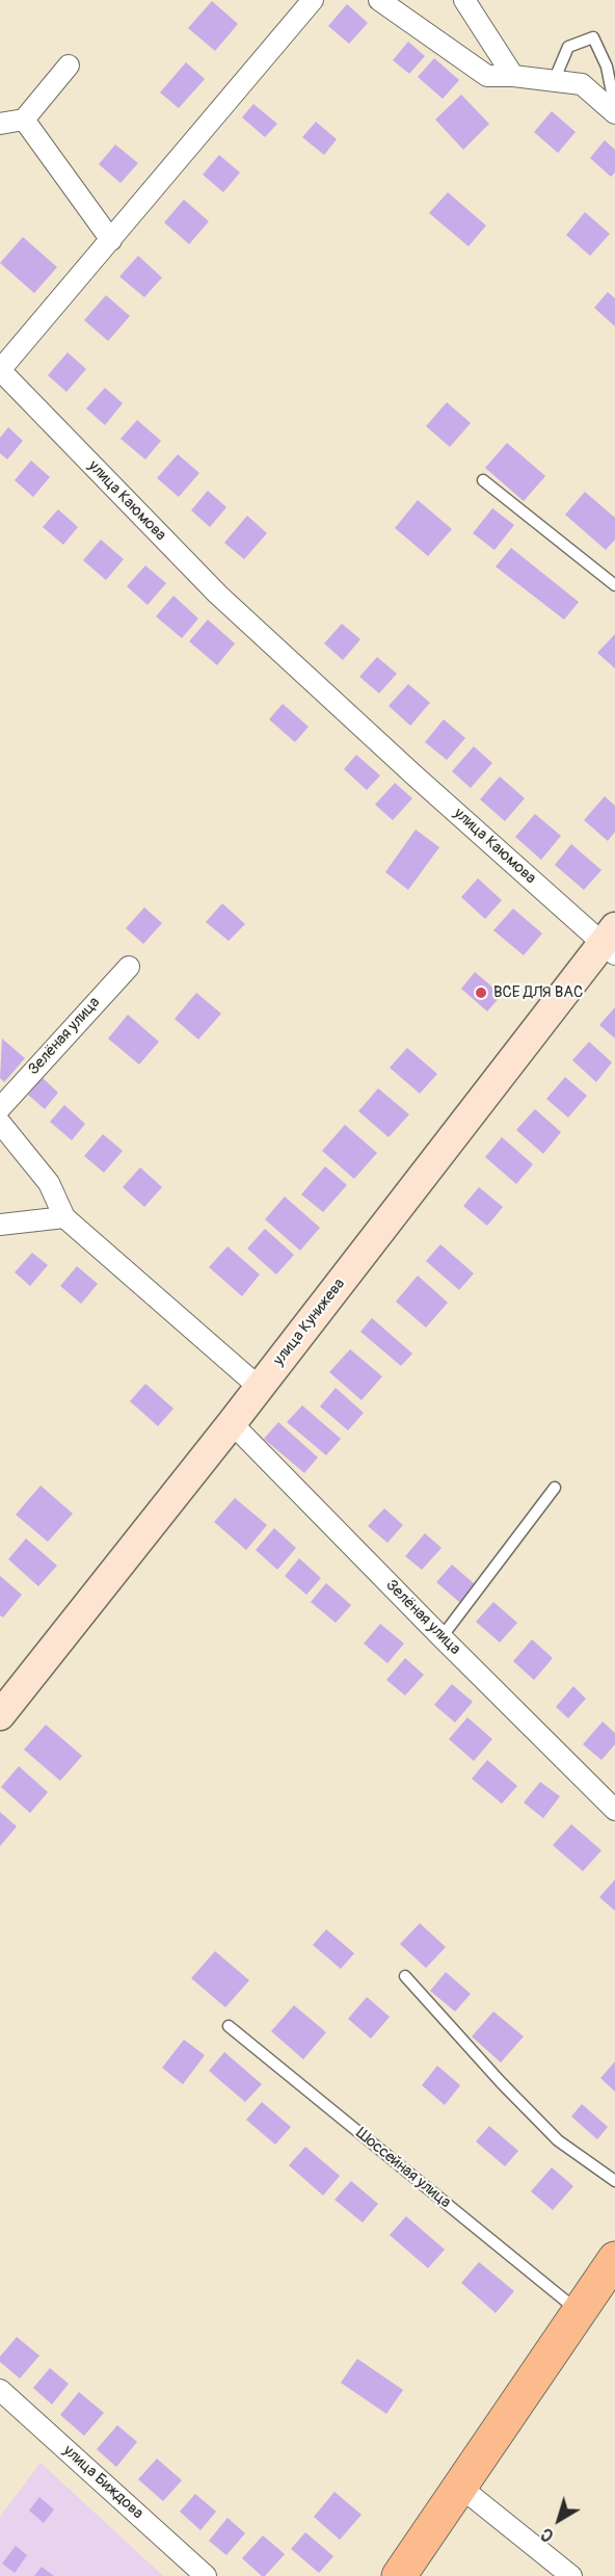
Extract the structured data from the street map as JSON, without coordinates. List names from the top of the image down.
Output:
{
  "streets": {
    "street": [
      "улица Каюмова",
      "Зелёная улица",
      "улица Кунижева",
      "улица Биждова"
    ],
    "lane": ["Шоссейная улица"]
  },
  "crossings": [
    ["улица Каюмова", "улица Кунижева"],
    ["Зелёная улица", "улица Кунижева"]
  ],
  "places": ["ВСЕ ДЛЯ ВАС"],
  "north": "bottom left"
}
